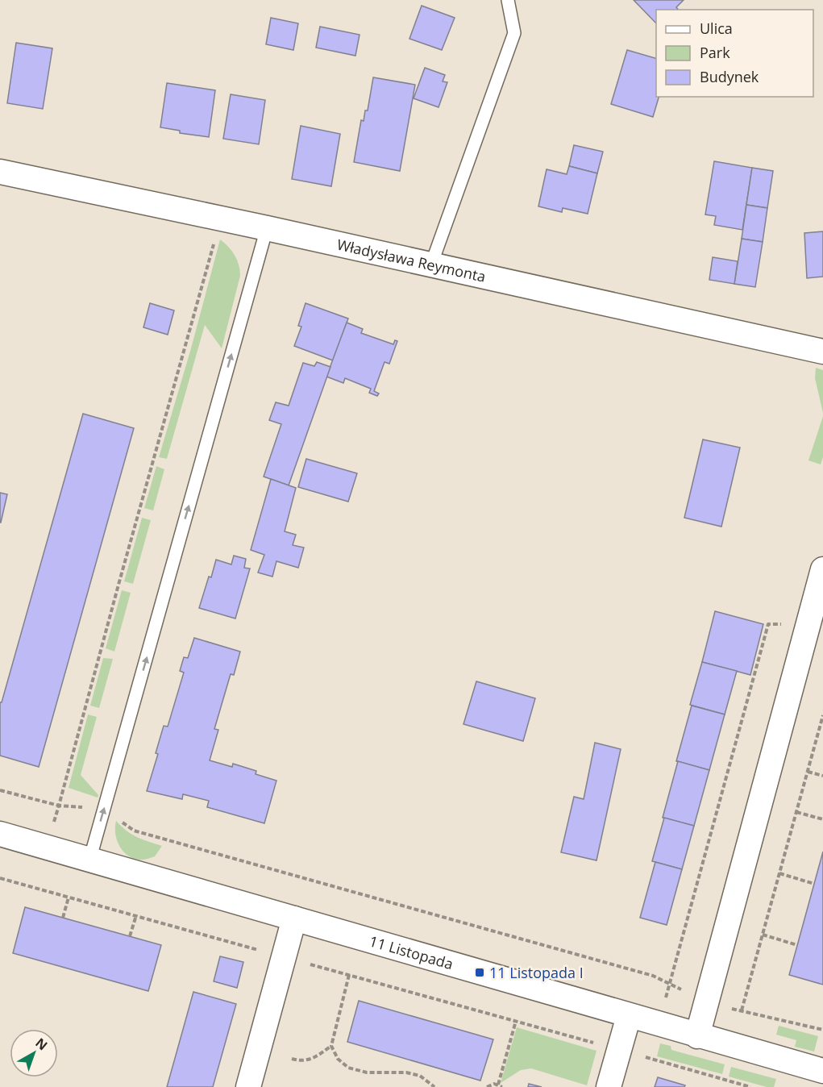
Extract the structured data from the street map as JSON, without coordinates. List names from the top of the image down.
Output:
{
  "streets": {
    "street": ["Władysława Reymonta", "11 Listopada"]
  },
  "places": {
    "transit": ["11 Listopada I"]
  },
  "legend": ["Ulica", "Park", "Budynek"],
  "north": "top right"
}
